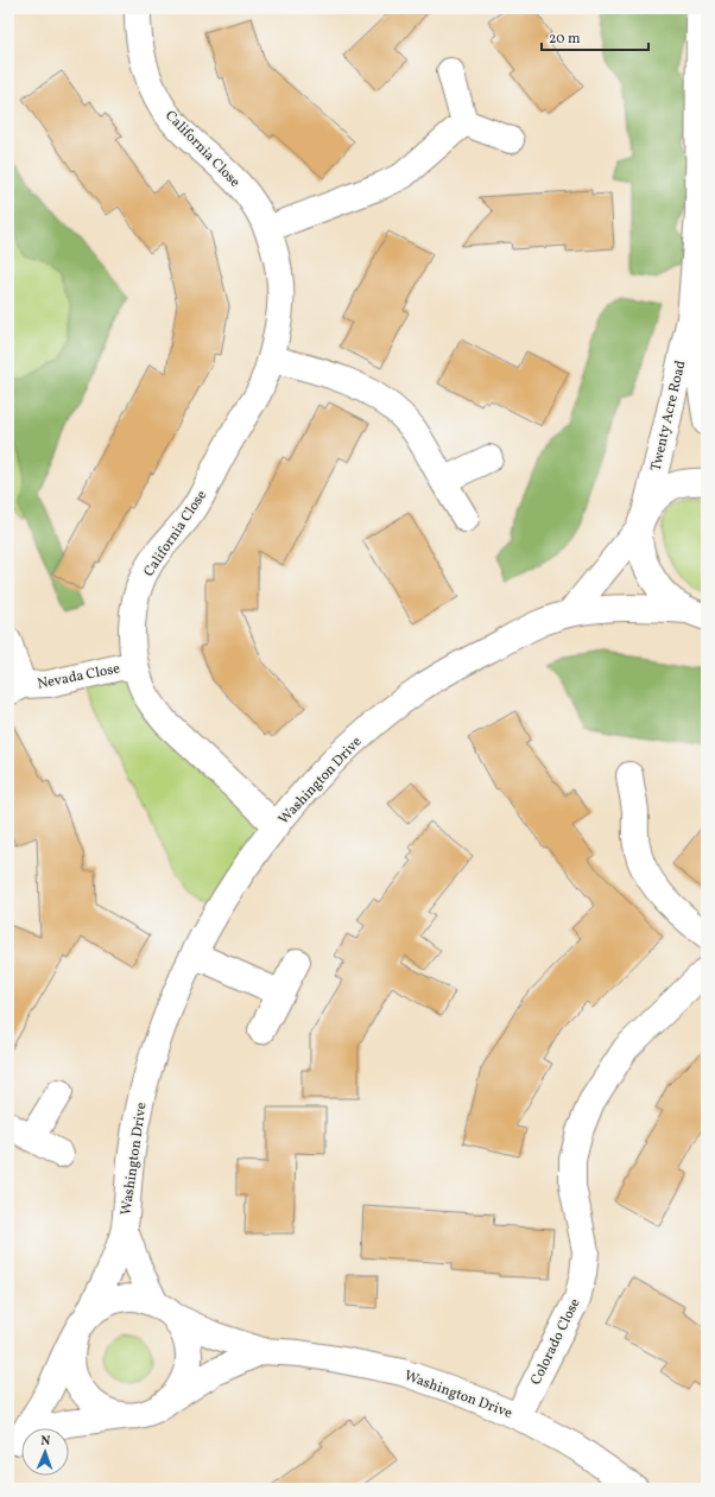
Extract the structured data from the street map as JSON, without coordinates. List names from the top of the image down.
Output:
{
  "streets": {
    "street": [
      "California Close",
      "Twenty Acre Road",
      "Nevada Close",
      "Washington Drive",
      "Colorado Close"
    ]
  },
  "crossings": [
    ["California Close", "Nevada Close"],
    ["California Close", "Washington Drive"],
    ["Washington Drive", "Colorado Close"]
  ],
  "scale_bar": "20 m",
  "north": "top"
}
